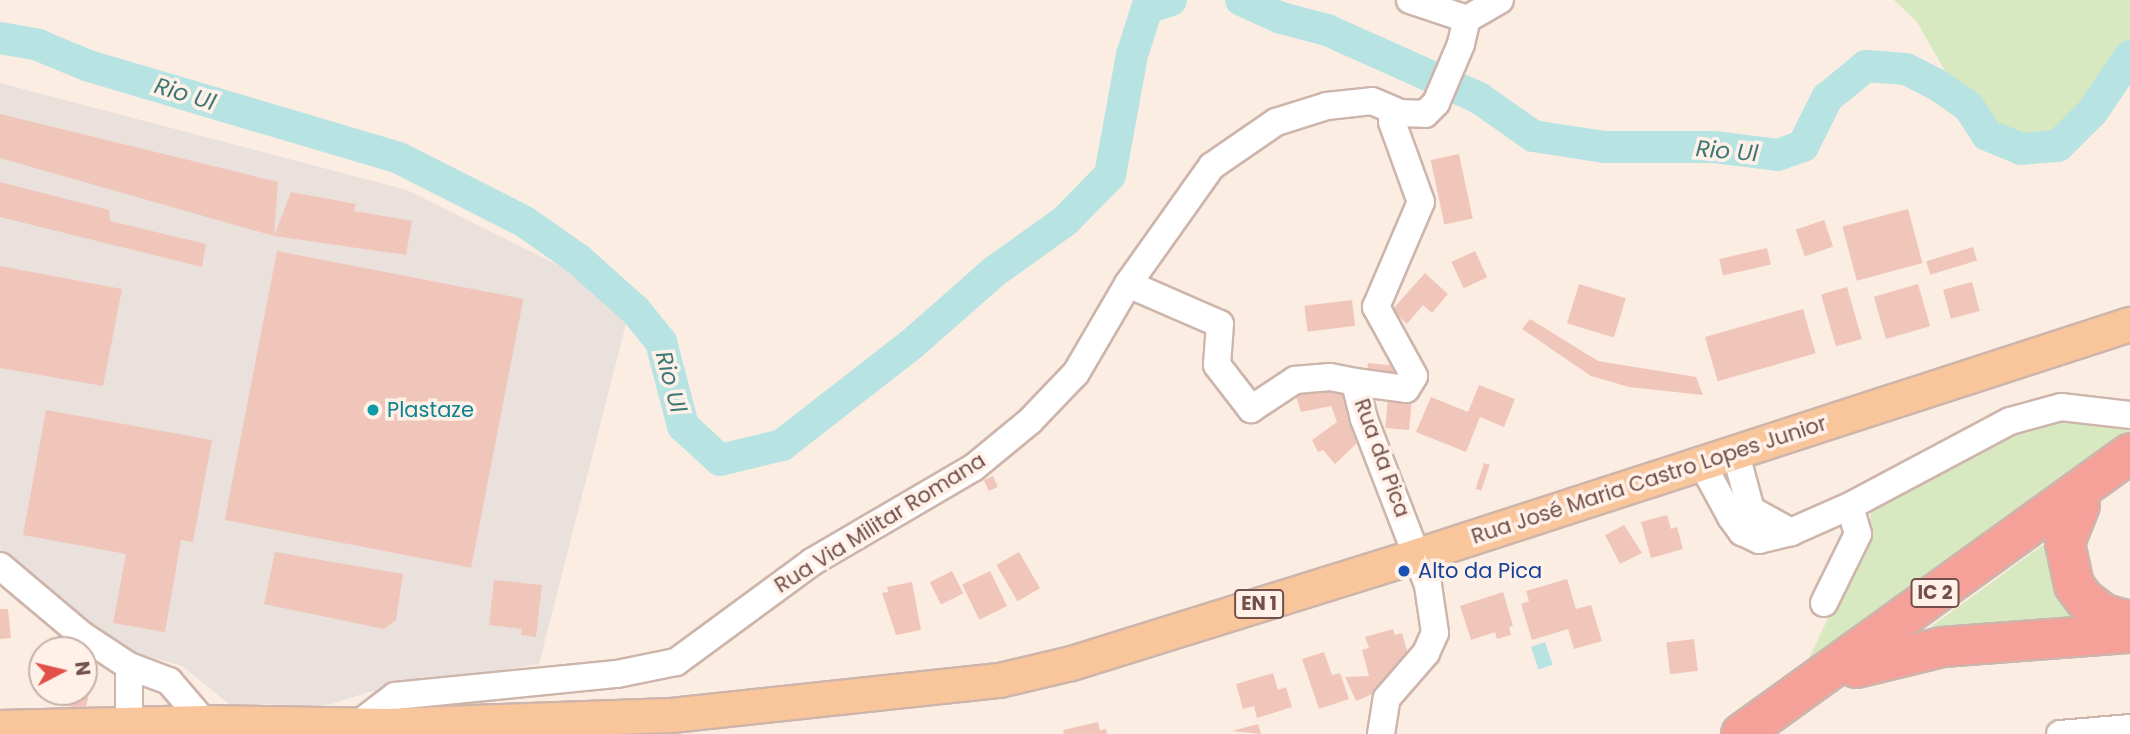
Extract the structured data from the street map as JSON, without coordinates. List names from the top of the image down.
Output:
{
  "streets": {
    "highway": ["IC 2"],
    "main road": ["Rua José Maria Castro Lopes Junior", "EN 1"],
    "street": ["Rua da Pica", "Rua Via Militar Romana"]
  },
  "crossings": [
    ["Rua da Pica", "Rua José Maria Castro Lopes Junior"],
    ["Rua da Pica", "Rua Via Militar Romana"],
    ["Rua José Maria Castro Lopes Junior", "Rua Via Militar Romana"]
  ],
  "water": ["Rio Ul"],
  "places": ["Plastaze", "Alto da Pica"],
  "north": "right"
}
